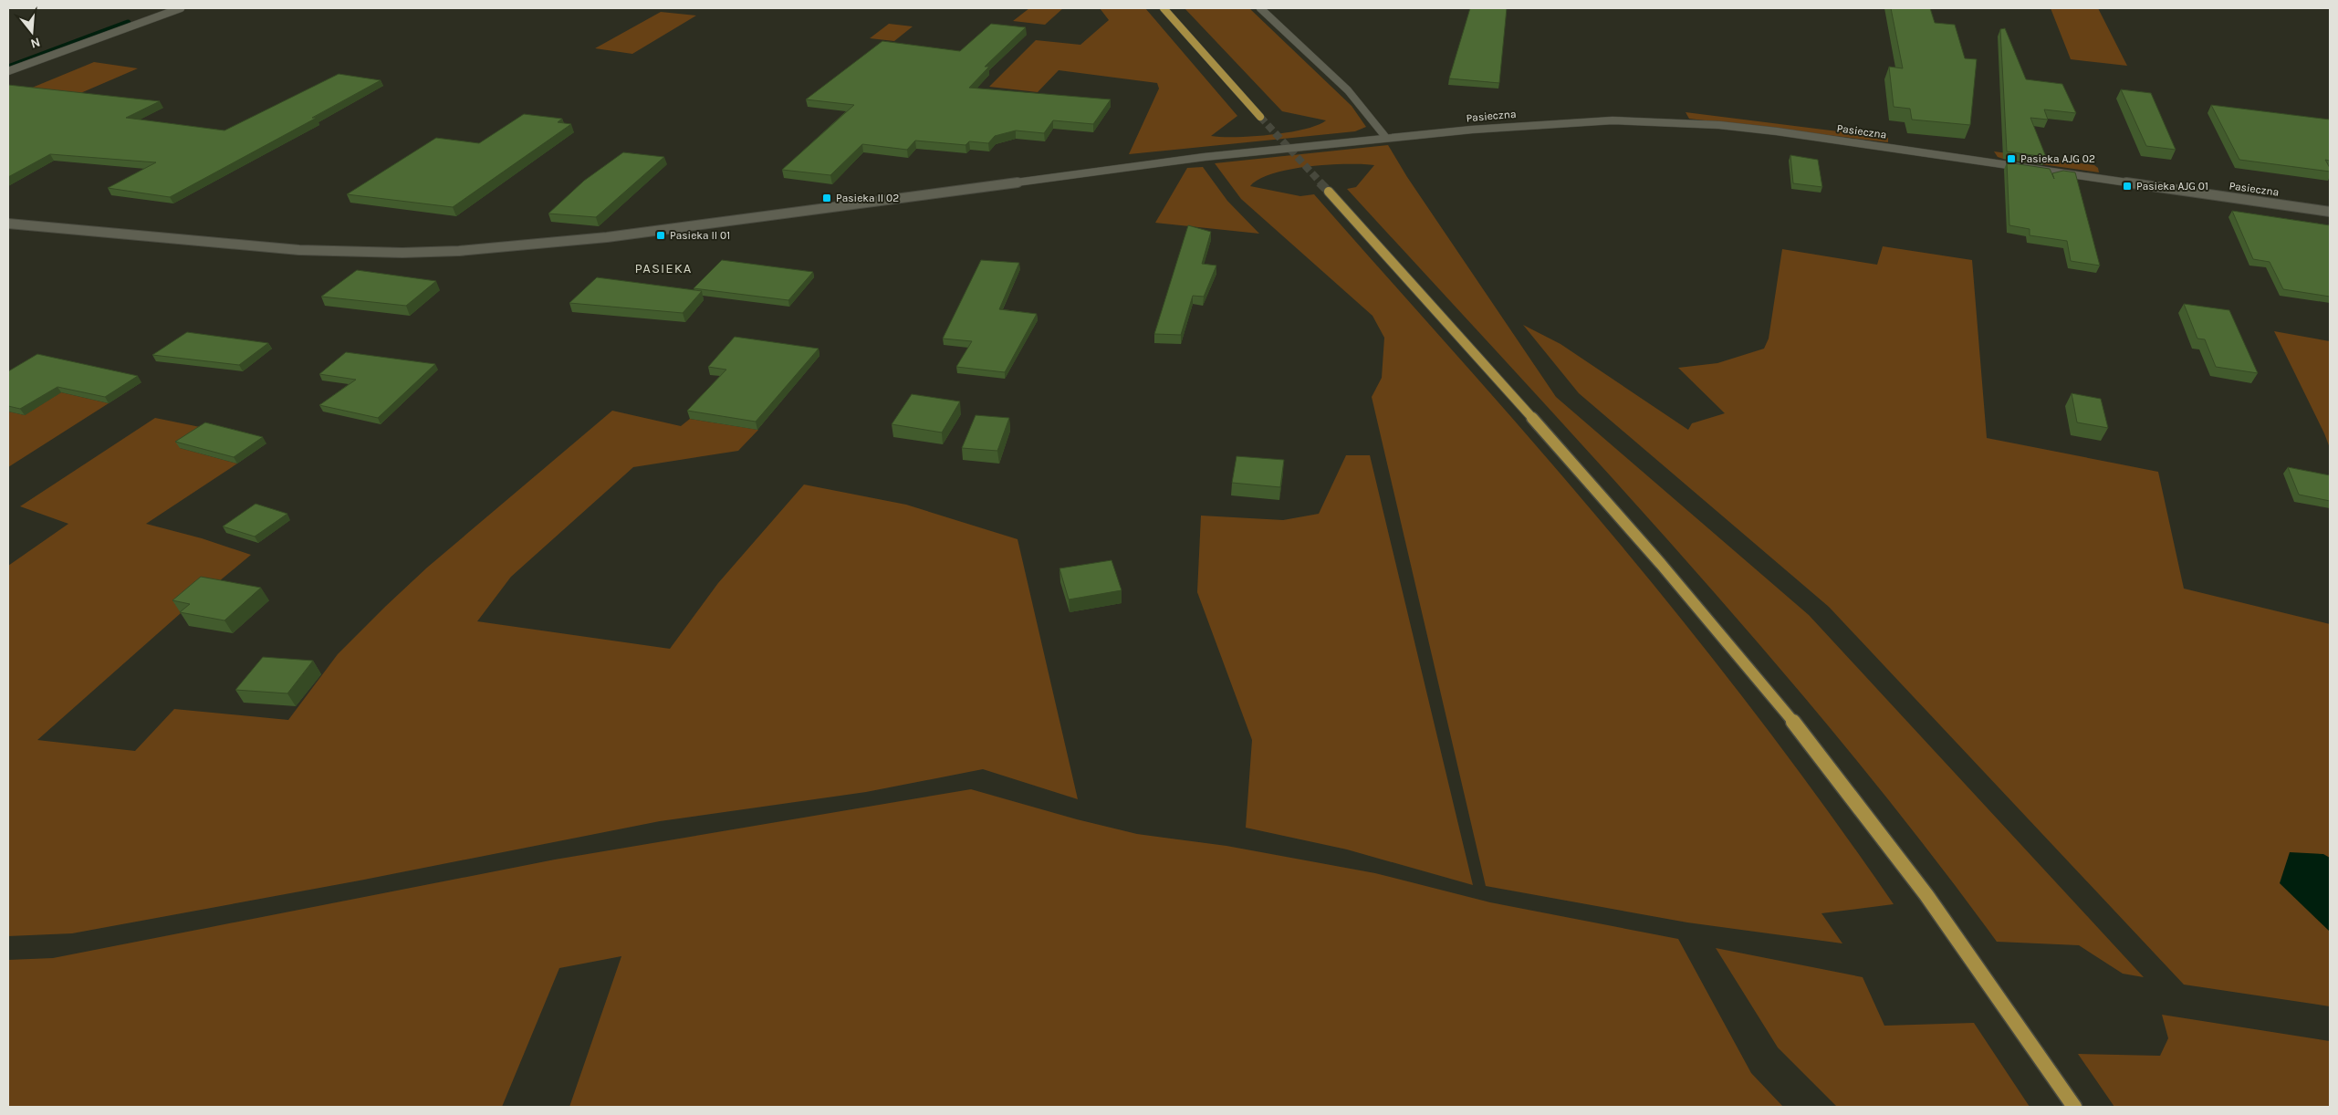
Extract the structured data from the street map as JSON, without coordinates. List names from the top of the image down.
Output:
{
  "streets": {
    "street": ["Pasieczna"]
  },
  "districts": ["PASIEKA"],
  "places": {
    "transit": [
      "Pasieka AJG 02",
      "Pasieka AJG 01",
      "Pasieka II 02",
      "Pasieka II 01"
    ]
  },
  "north": "bottom"
}
